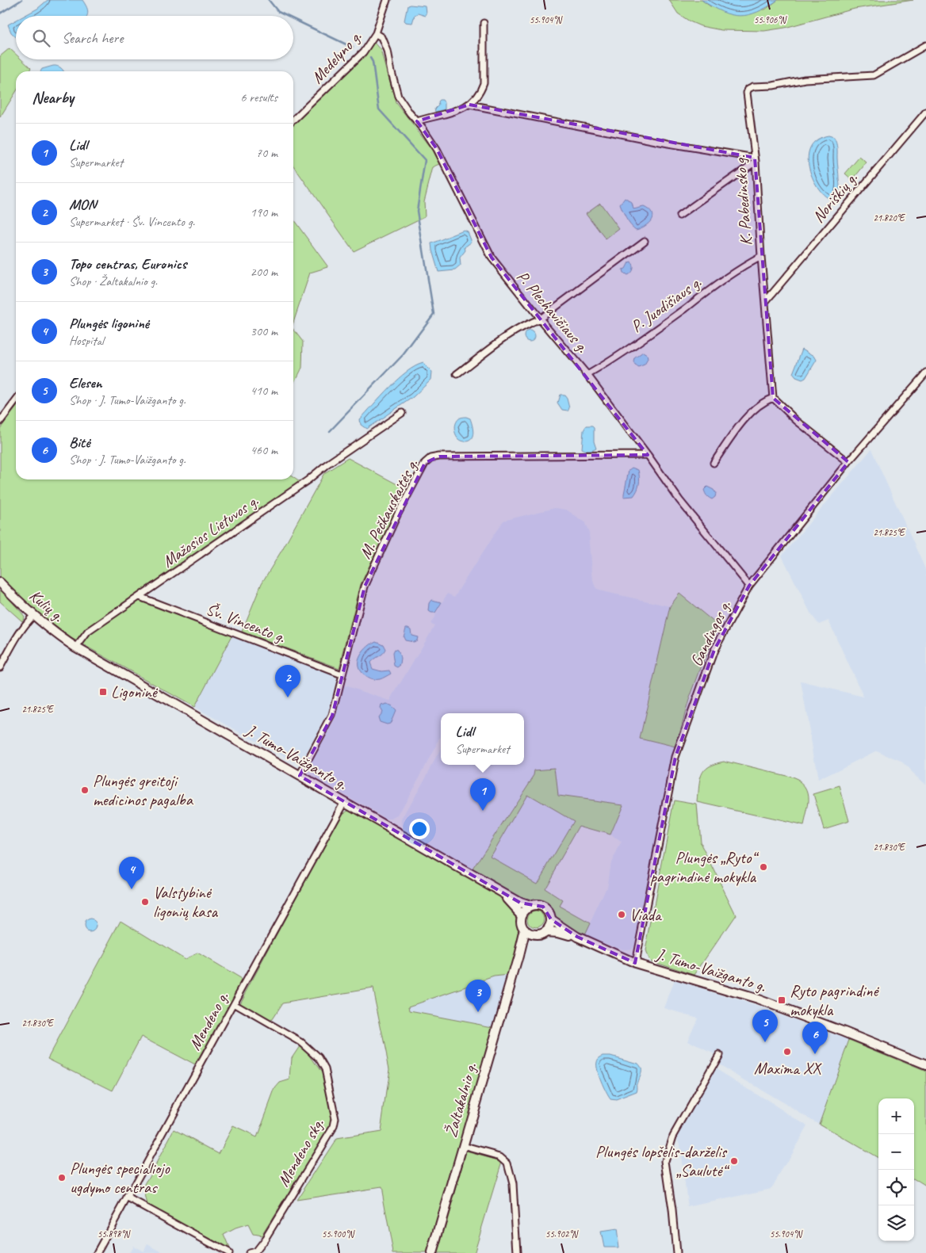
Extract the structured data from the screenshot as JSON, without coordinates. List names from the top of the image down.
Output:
{
  "streets": {
    "main road": ["Kulių g.", "J. Tumo-Vaižganto g.", "Žaltakalnio g."],
    "street": [
      "Medelyno g.",
      "Noriškių g.",
      "K. Pabedinsko g.",
      "P. Juodišiaus g.",
      "P. Plechavičiaus g.",
      "M. Pečkauskaitės g.",
      "Mažosios Lietuvos g.",
      "Šv. Vincento g.",
      "Gandingos g.",
      "Mendeno g.",
      "Mendeno skg."
    ]
  },
  "crossings": [
    ["Medelyno g.", "P. Plechavičiaus g."],
    ["Noriškių g.", "K. Pabedinsko g."],
    ["K. Pabedinsko g.", "P. Juodišiaus g."],
    ["P. Juodišiaus g.", "P. Plechavičiaus g."],
    ["P. Plechavičiaus g.", "M. Pečkauskaitės g."],
    ["P. Plechavičiaus g.", "Gandingos g."],
    ["M. Pečkauskaitės g.", "Šv. Vincento g."],
    ["M. Pečkauskaitės g.", "J. Tumo-Vaižganto g."],
    ["Mažosios Lietuvos g.", "Kulių g."],
    ["Mažosios Lietuvos g.", "Šv. Vincento g."],
    ["Mažosios Lietuvos g.", "J. Tumo-Vaižganto g."],
    ["Kulių g.", "J. Tumo-Vaižganto g."],
    ["Gandingos g.", "J. Tumo-Vaižganto g."],
    ["J. Tumo-Vaižganto g.", "Mendeno g."],
    ["J. Tumo-Vaižganto g.", "Žaltakalnio g."],
    ["Mendeno g.", "Mendeno skg."]
  ],
  "places": {
    "transit": ["Ligoninė", "Ryto pagrindinė mokykla"],
    "other": [
      "Plungės greitoji medicinos pagalba",
      "Plungės „Ryto“ pagrindinė mokykla",
      "Valstybinė ligonių kasa",
      "Viada",
      "Maxima XX",
      "Plungės lopšelis-darželis „Saulutė“",
      "Plungės specialiojo ugdymo centras"
    ]
  },
  "page": {
    "search": "Search here",
    "heading": ["Nearby", "6 results"],
    "list": [
      {
        "mark": "1",
        "name": "Lidl",
        "note": "Supermarket",
        "value": "70 m"
      },
      {
        "mark": "2",
        "name": "MON",
        "note": "Supermarket · Šv. Vincento g.",
        "value": "190 m"
      },
      {
        "mark": "3",
        "name": "Topo centras, Euronics",
        "note": "Shop · Žaltakalnio g.",
        "value": "200 m"
      },
      {
        "mark": "4",
        "name": "Plungės ligoninė",
        "note": "Hospital",
        "value": "300 m"
      },
      {
        "mark": "5",
        "name": "Elesen",
        "note": "Shop · J. Tumo-Vaižganto g.",
        "value": "410 m"
      },
      {
        "mark": "6",
        "name": "Bitė",
        "note": "Shop · J. Tumo-Vaižganto g.",
        "value": "460 m"
      }
    ],
    "pins": [
      "2",
      "1",
      "4",
      "3",
      "5",
      "6"
    ],
    "popup": ["Lidl", "Supermarket"],
    "map_buttons": ["+", "−"]
  },
  "coordinates": [
    "55.906°N",
    "55.904°N",
    "21.820°E",
    "21.825°E",
    "21.830°E",
    "55.898°N",
    "55.900°N",
    "55.902°N"
  ]
}
